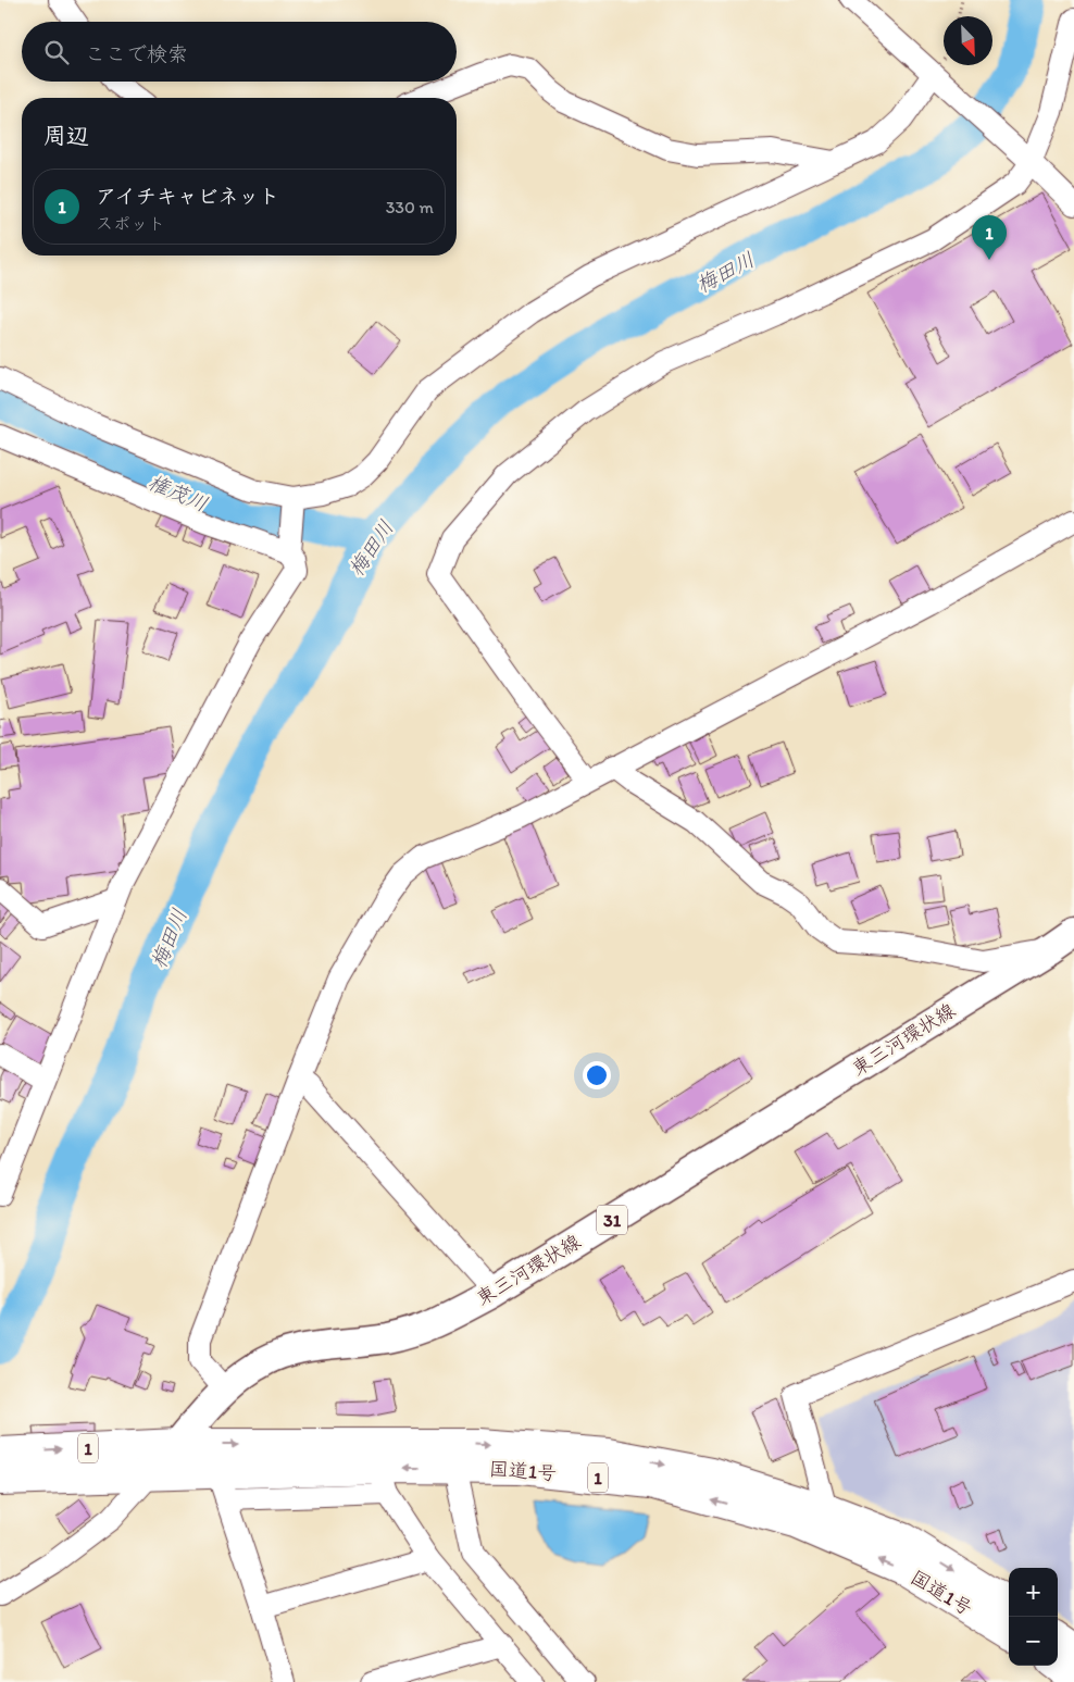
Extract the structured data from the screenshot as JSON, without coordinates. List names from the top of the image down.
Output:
{
  "streets": {
    "highway": ["1", "国道1号"],
    "main road": ["東三河環状線", "31"]
  },
  "crossings": [
    ["東三河環状線", "国道1号"]
  ],
  "water": ["梅田川", "権茂川"],
  "north": "bottom right",
  "page": {
    "search": "ここで検索",
    "heading": "周辺",
    "list": [
      {
        "mark": "1",
        "name": "アイチキャビネット",
        "note": "スポット",
        "value": "330 m"
      }
    ],
    "pins": "1",
    "map_buttons": ["+", "−"]
  }
}
